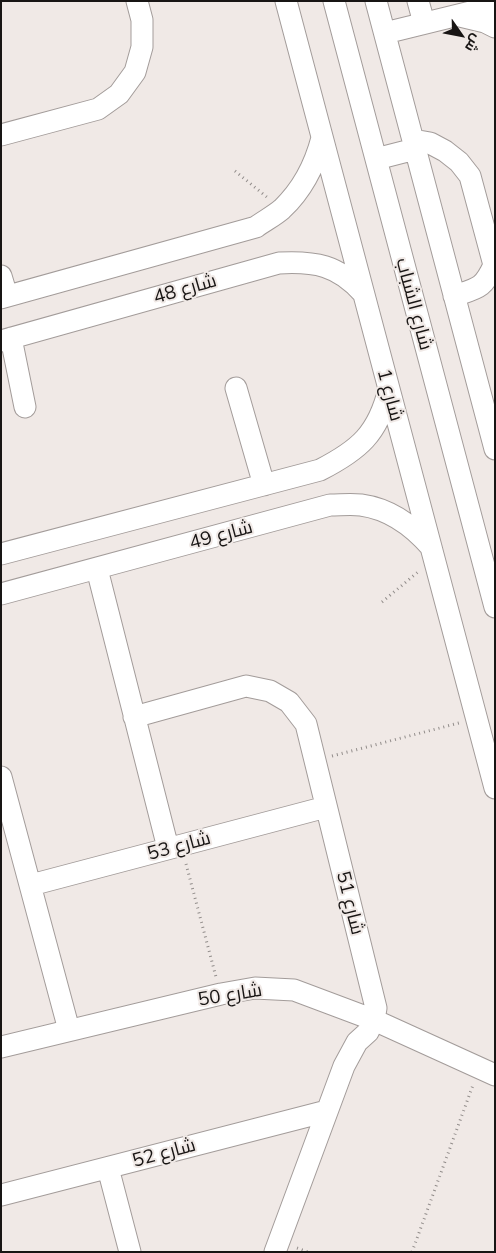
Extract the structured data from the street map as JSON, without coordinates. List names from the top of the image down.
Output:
{
  "streets": {
    "street": [
      "شارع 48",
      "شارع الشباب",
      "شارع 1",
      "شارع 49",
      "شارع 53",
      "شارع 51",
      "شارع 50",
      "شارع 52"
    ]
  },
  "crossings": [
    ["شارع 48", "شارع 1"],
    ["شارع 1", "شارع 49"],
    ["شارع 53", "شارع 51"],
    ["شارع 51", "شارع 50"]
  ],
  "north": "bottom right"
}
